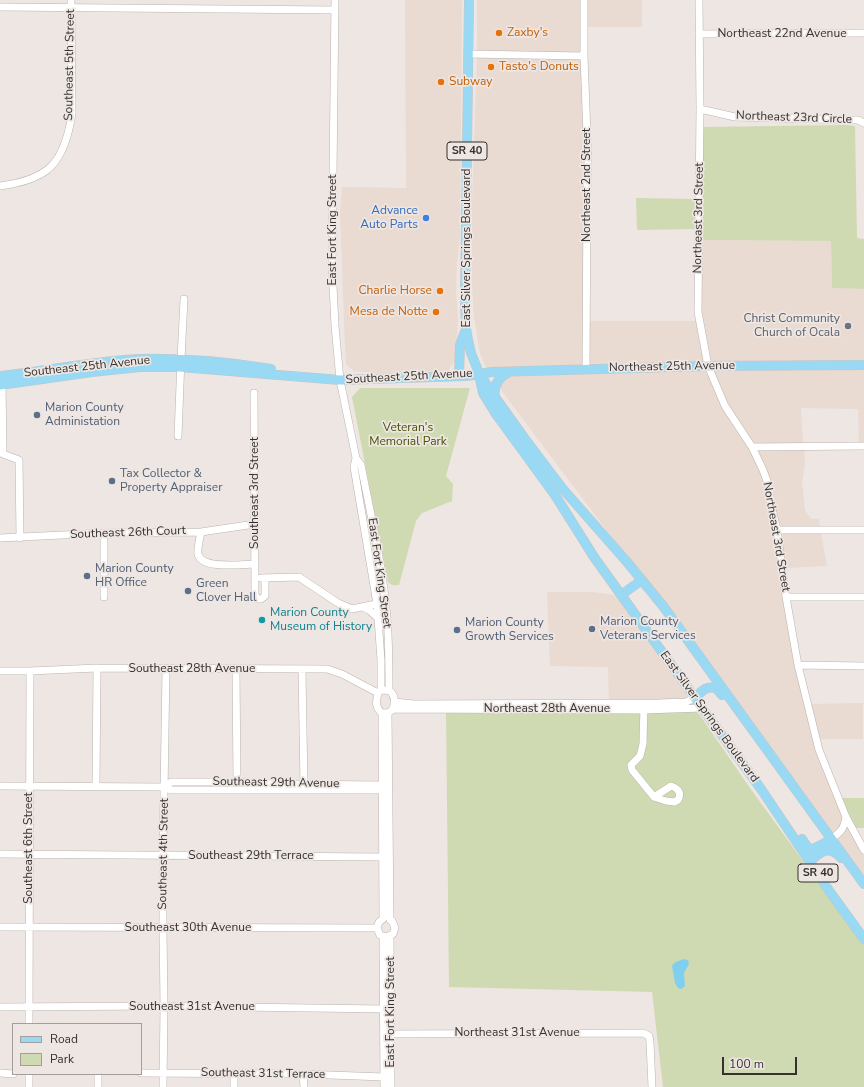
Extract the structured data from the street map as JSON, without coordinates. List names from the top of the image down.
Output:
{
  "streets": {
    "main road": [
      "SR 40",
      "East Silver Springs Boulevard",
      "Southeast 25th Avenue",
      "Northeast 25th Avenue"
    ],
    "street": [
      "Northeast 22nd Avenue",
      "Southeast 5th Street",
      "Northeast 23rd Circle",
      "Northeast 2nd Street",
      "Northeast 3rd Street",
      "East Fort King Street",
      "Southeast 3rd Street",
      "Southeast 26th Court",
      "Southeast 28th Avenue",
      "Northeast 28th Avenue",
      "Southeast 29th Avenue",
      "Southeast 6th Street",
      "Southeast 4th Street",
      "Southeast 29th Terrace",
      "Southeast 30th Avenue",
      "Southeast 31st Avenue",
      "Northeast 31st Avenue",
      "Southeast 31st Terrace"
    ]
  },
  "crossings": [
    ["Northeast 22nd Avenue", "Northeast 3rd Street"],
    ["Northeast 23rd Circle", "Northeast 3rd Street"],
    ["Northeast 2nd Street", "Northeast 25th Avenue"],
    ["Northeast 3rd Street", "Northeast 25th Avenue"],
    ["East Fort King Street", "Southeast 25th Avenue"],
    ["East Fort King Street", "Southeast 28th Avenue"],
    ["East Fort King Street", "Northeast 28th Avenue"],
    ["East Fort King Street", "Southeast 29th Avenue"],
    ["East Fort King Street", "Southeast 29th Terrace"],
    ["East Fort King Street", "Southeast 30th Avenue"],
    ["East Fort King Street", "Southeast 31st Avenue"],
    ["East Fort King Street", "Northeast 31st Avenue"],
    ["East Fort King Street", "Southeast 31st Terrace"],
    ["East Silver Springs Boulevard", "Southeast 25th Avenue"],
    ["East Silver Springs Boulevard", "Northeast 25th Avenue"],
    ["East Silver Springs Boulevard", "Northeast 28th Avenue"],
    ["Southeast 25th Avenue", "Northeast 25th Avenue"],
    ["Southeast 3rd Street", "Southeast 26th Court"],
    ["Southeast 28th Avenue", "Northeast 28th Avenue"],
    ["Southeast 28th Avenue", "Southeast 6th Street"],
    ["Southeast 28th Avenue", "Southeast 4th Street"],
    ["Southeast 29th Avenue", "Southeast 6th Street"],
    ["Southeast 29th Avenue", "Southeast 4th Street"],
    ["Southeast 6th Street", "Southeast 29th Terrace"],
    ["Southeast 6th Street", "Southeast 30th Avenue"],
    ["Southeast 6th Street", "Southeast 31st Avenue"],
    ["Southeast 4th Street", "Southeast 29th Terrace"],
    ["Southeast 4th Street", "Southeast 30th Avenue"],
    ["Southeast 4th Street", "Southeast 31st Avenue"],
    ["Southeast 4th Street", "Southeast 31st Terrace"]
  ],
  "parks": ["Veteran's Memorial Park"],
  "places": [
    "Zaxby's",
    "Tasto's Donuts",
    "Subway",
    "Advance Auto Parts",
    "Charlie Horse",
    "Mesa de Notte",
    "Christ Community Church of Ocala",
    "Marion County Administation",
    "Tax Collector & Property Appraiser",
    "Marion County HR Office",
    "Green Clover Hall",
    "Marion County Museum of History",
    "Marion County Veterans Services",
    "Marion County Growth Services"
  ],
  "legend": ["Road", "Park"],
  "scale_bar": "100 m"
}
